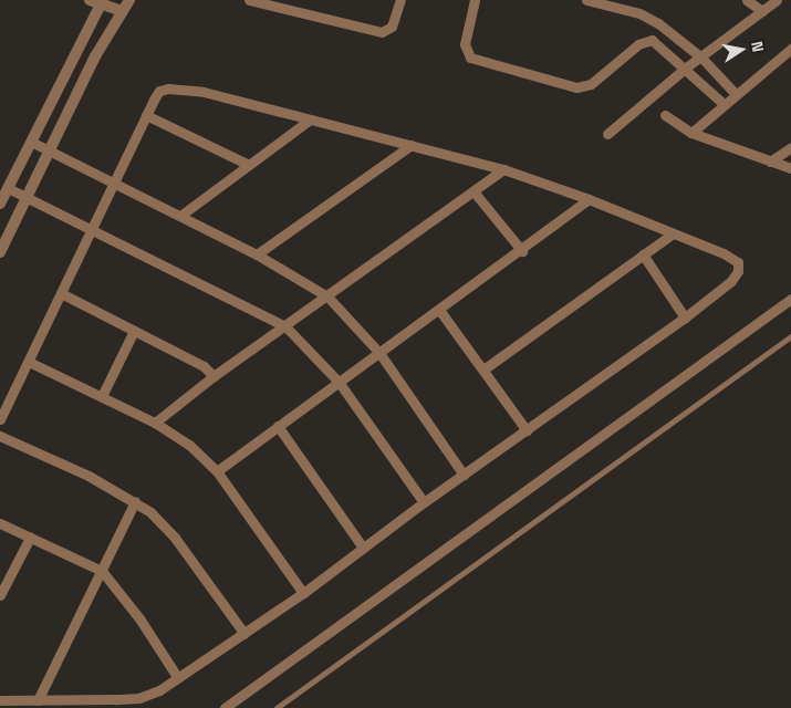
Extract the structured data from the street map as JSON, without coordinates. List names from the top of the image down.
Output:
{
  "north": "right"
}
